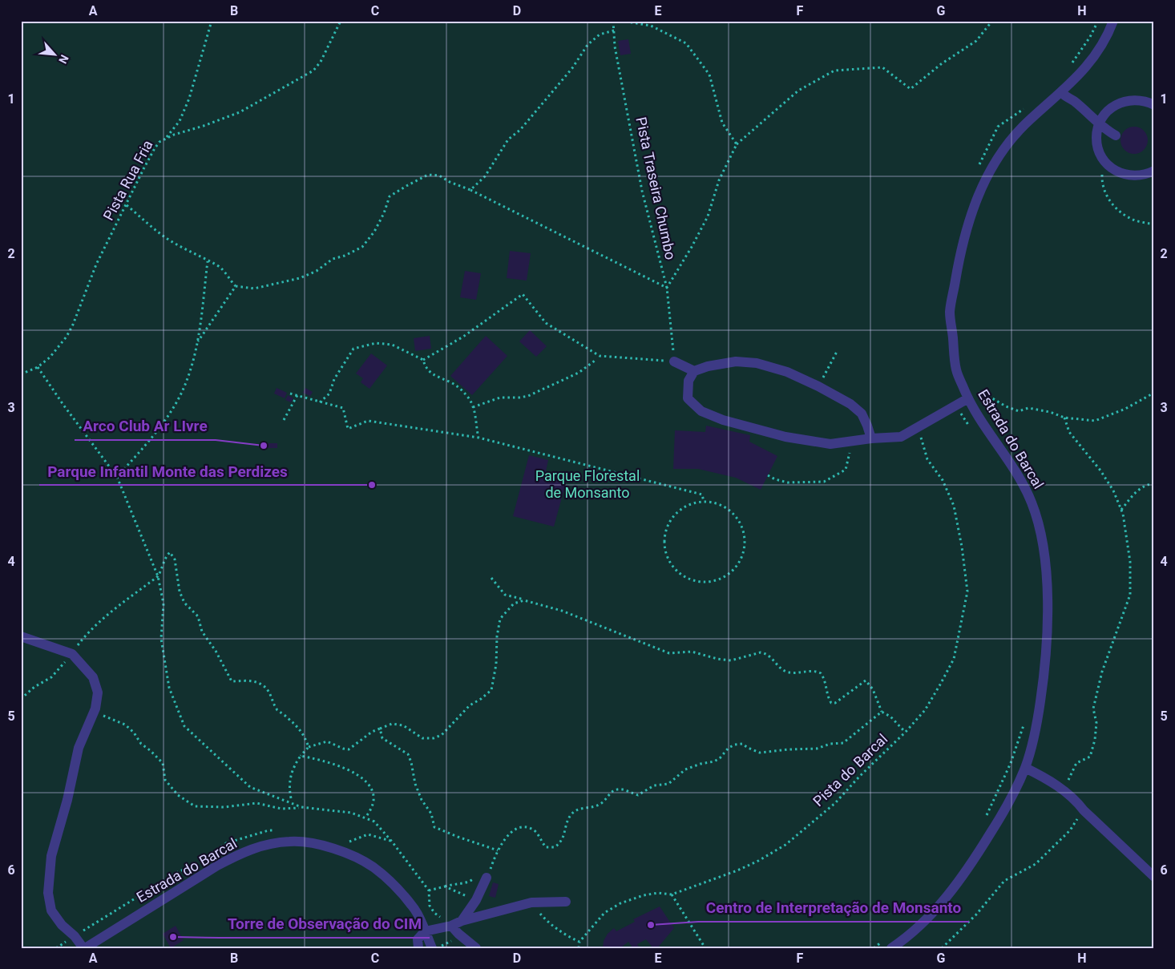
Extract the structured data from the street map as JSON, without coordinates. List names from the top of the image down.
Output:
{
  "streets": {
    "street": ["Estrada do Barcal"],
    "path": ["Pista Rua Fria", "Pista Traseira Chumbo", "Pista do Barcal"]
  },
  "parks": ["Parque Florestal de Monsanto"],
  "places": [
    "Arco Club Ar LIvre",
    "Parque Infantil Monte das Perdizes",
    "Centro de Interpretação de Monsanto",
    "Torre de Observação do CIM"
  ],
  "north": "bottom right",
  "grid": {
    "columns": [
      "A",
      "B",
      "C",
      "D",
      "E",
      "F",
      "G",
      "H"
    ],
    "rows": [
      "1",
      "2",
      "3",
      "4",
      "5",
      "6"
    ]
  }
}
